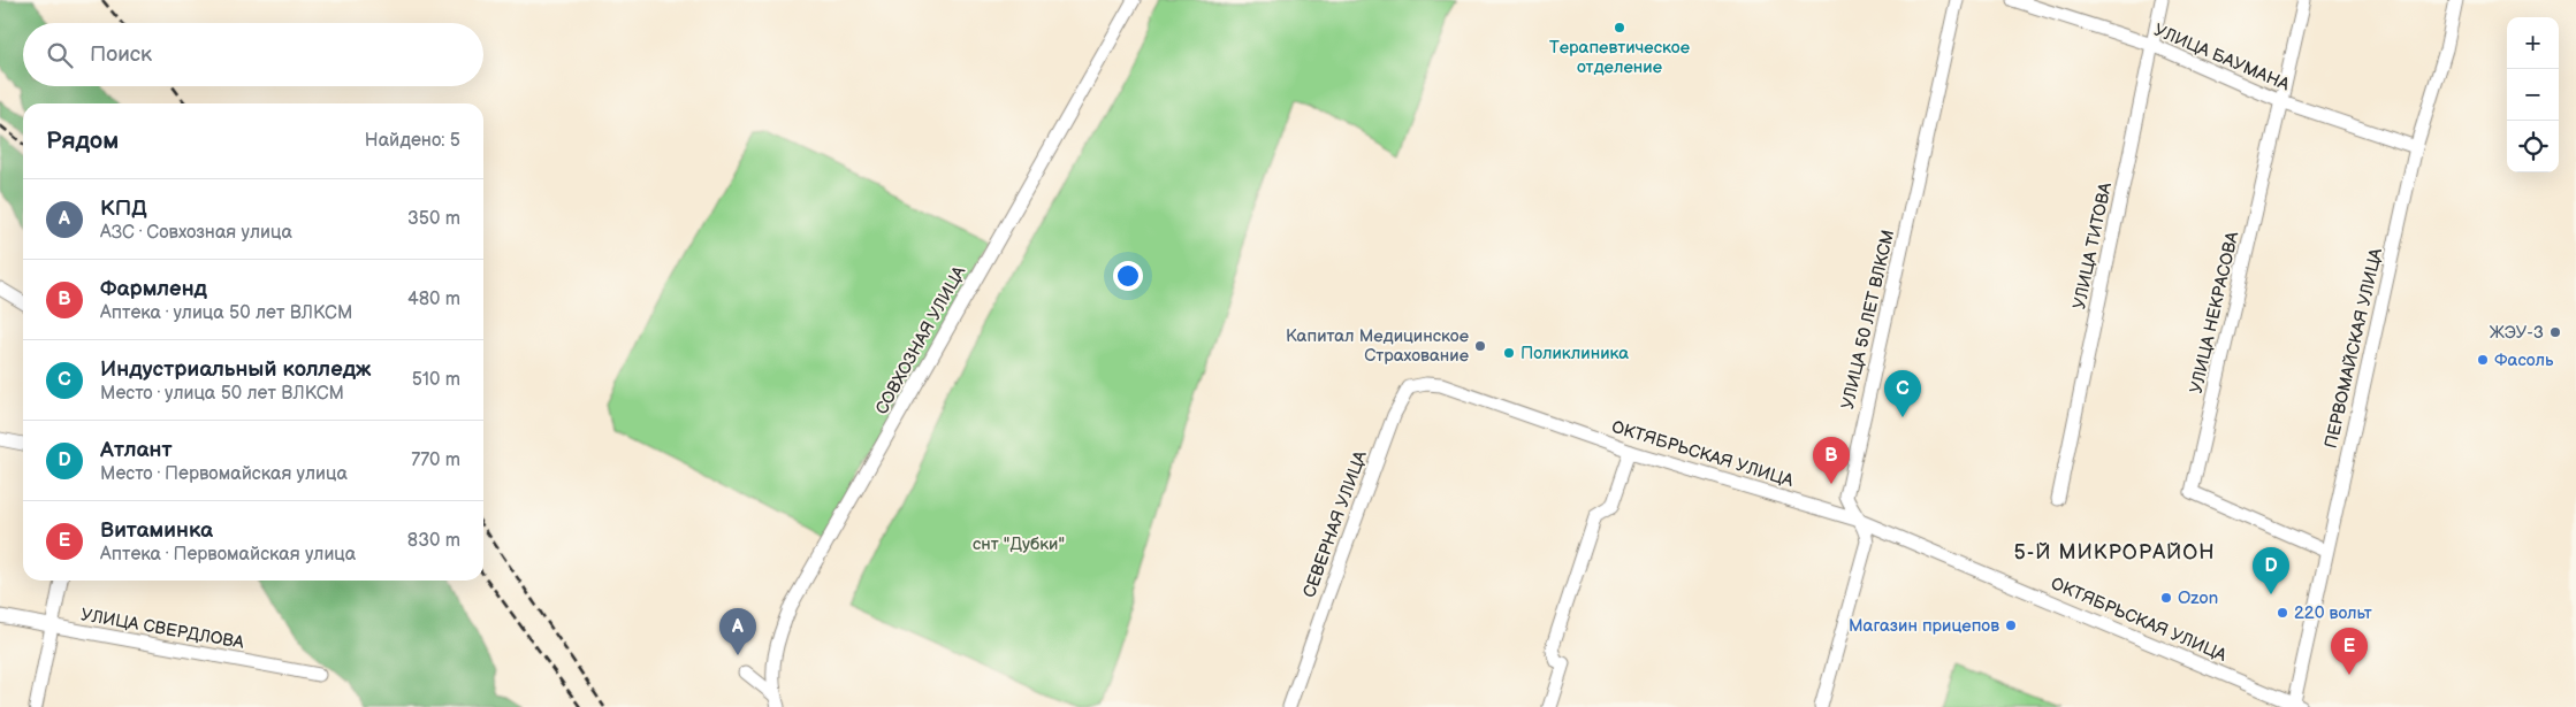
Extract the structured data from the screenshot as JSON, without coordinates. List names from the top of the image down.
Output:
{
  "streets": {
    "street": [
      "УЛИЦА БАУМАНА",
      "УЛИЦА ТИТОВА",
      "УЛИЦА НЕКРАСОВА",
      "УЛИЦА 50 ЛЕТ ВЛКСМ",
      "СОВХОЗНАЯ УЛИЦА",
      "ПЕРВОМАЙСКАЯ УЛИЦА",
      "ОКТЯБРЬСКАЯ УЛИЦА",
      "СЕВЕРНАЯ УЛИЦА",
      "УЛИЦА СВЕРДЛОВА"
    ]
  },
  "crossings": [
    ["УЛИЦА БАУМАНА", "УЛИЦА ТИТОВА"],
    ["УЛИЦА БАУМАНА", "УЛИЦА НЕКРАСОВА"],
    ["УЛИЦА БАУМАНА", "ПЕРВОМАЙСКАЯ УЛИЦА"],
    ["УЛИЦА НЕКРАСОВА", "ПЕРВОМАЙСКАЯ УЛИЦА"],
    ["УЛИЦА 50 ЛЕТ ВЛКСМ", "ОКТЯБРЬСКАЯ УЛИЦА"],
    ["ПЕРВОМАЙСКАЯ УЛИЦА", "ОКТЯБРЬСКАЯ УЛИЦА"],
    ["ОКТЯБРЬСКАЯ УЛИЦА", "СЕВЕРНАЯ УЛИЦА"]
  ],
  "districts": ["5-Й МИКРОРАЙОН"],
  "parks": ["снт \"Дубки\""],
  "places": [
    "Терапевтическое отделение",
    "ЖЭУ-3",
    "Капитал Медицинское Страхование",
    "Поликлиника",
    "Фасоль",
    "Ozon",
    "220 вольт",
    "Магазин прицепов"
  ],
  "page": {
    "map_buttons": ["+", "−"],
    "search": "Поиск",
    "heading": ["Рядом", "Найдено: 5"],
    "list": [
      {
        "mark": "A",
        "name": "КПД",
        "note": "АЗС · Совхозная улица",
        "value": "350 m"
      },
      {
        "mark": "B",
        "name": "Фармленд",
        "note": "Аптека · улица 50 лет ВЛКСМ",
        "value": "480 m"
      },
      {
        "mark": "C",
        "name": "Индустриальный колледж",
        "note": "Место · улица 50 лет ВЛКСМ",
        "value": "510 m"
      },
      {
        "mark": "D",
        "name": "Атлант",
        "note": "Место · Первомайская улица",
        "value": "770 m"
      },
      {
        "mark": "E",
        "name": "Витаминка",
        "note": "Аптека · Первомайская улица",
        "value": "830 m"
      }
    ],
    "pins": [
      "C",
      "B",
      "D",
      "A",
      "E"
    ]
  }
}
